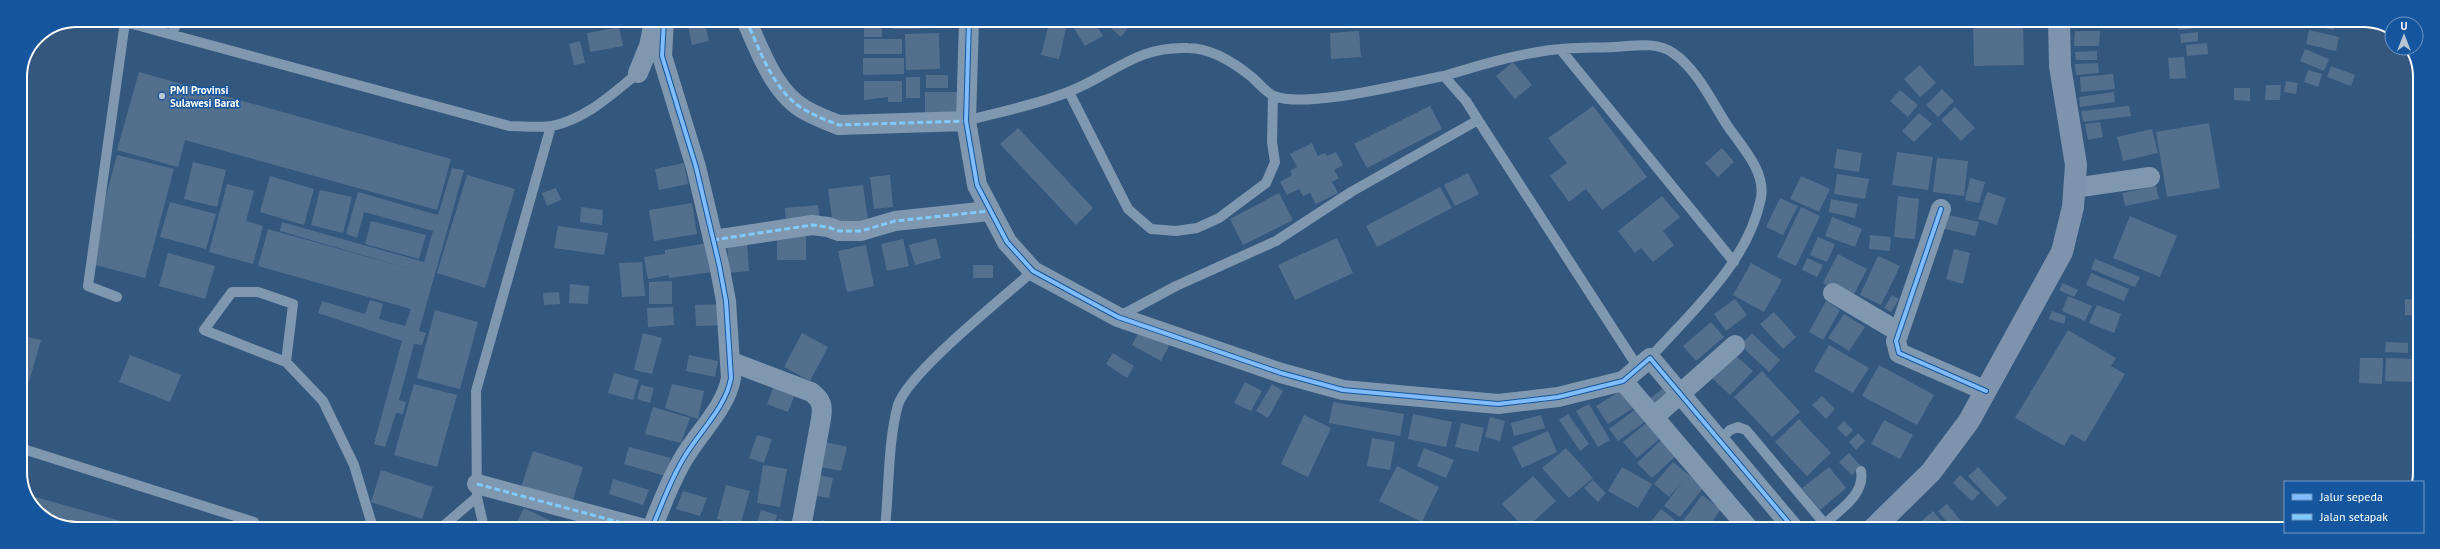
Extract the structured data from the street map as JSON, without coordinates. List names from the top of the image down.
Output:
{
  "places": ["PMI Provinsi Sulawesi Barat"],
  "legend": ["Jalur sepeda", "Jalan setapak"],
  "north": "top"
}
